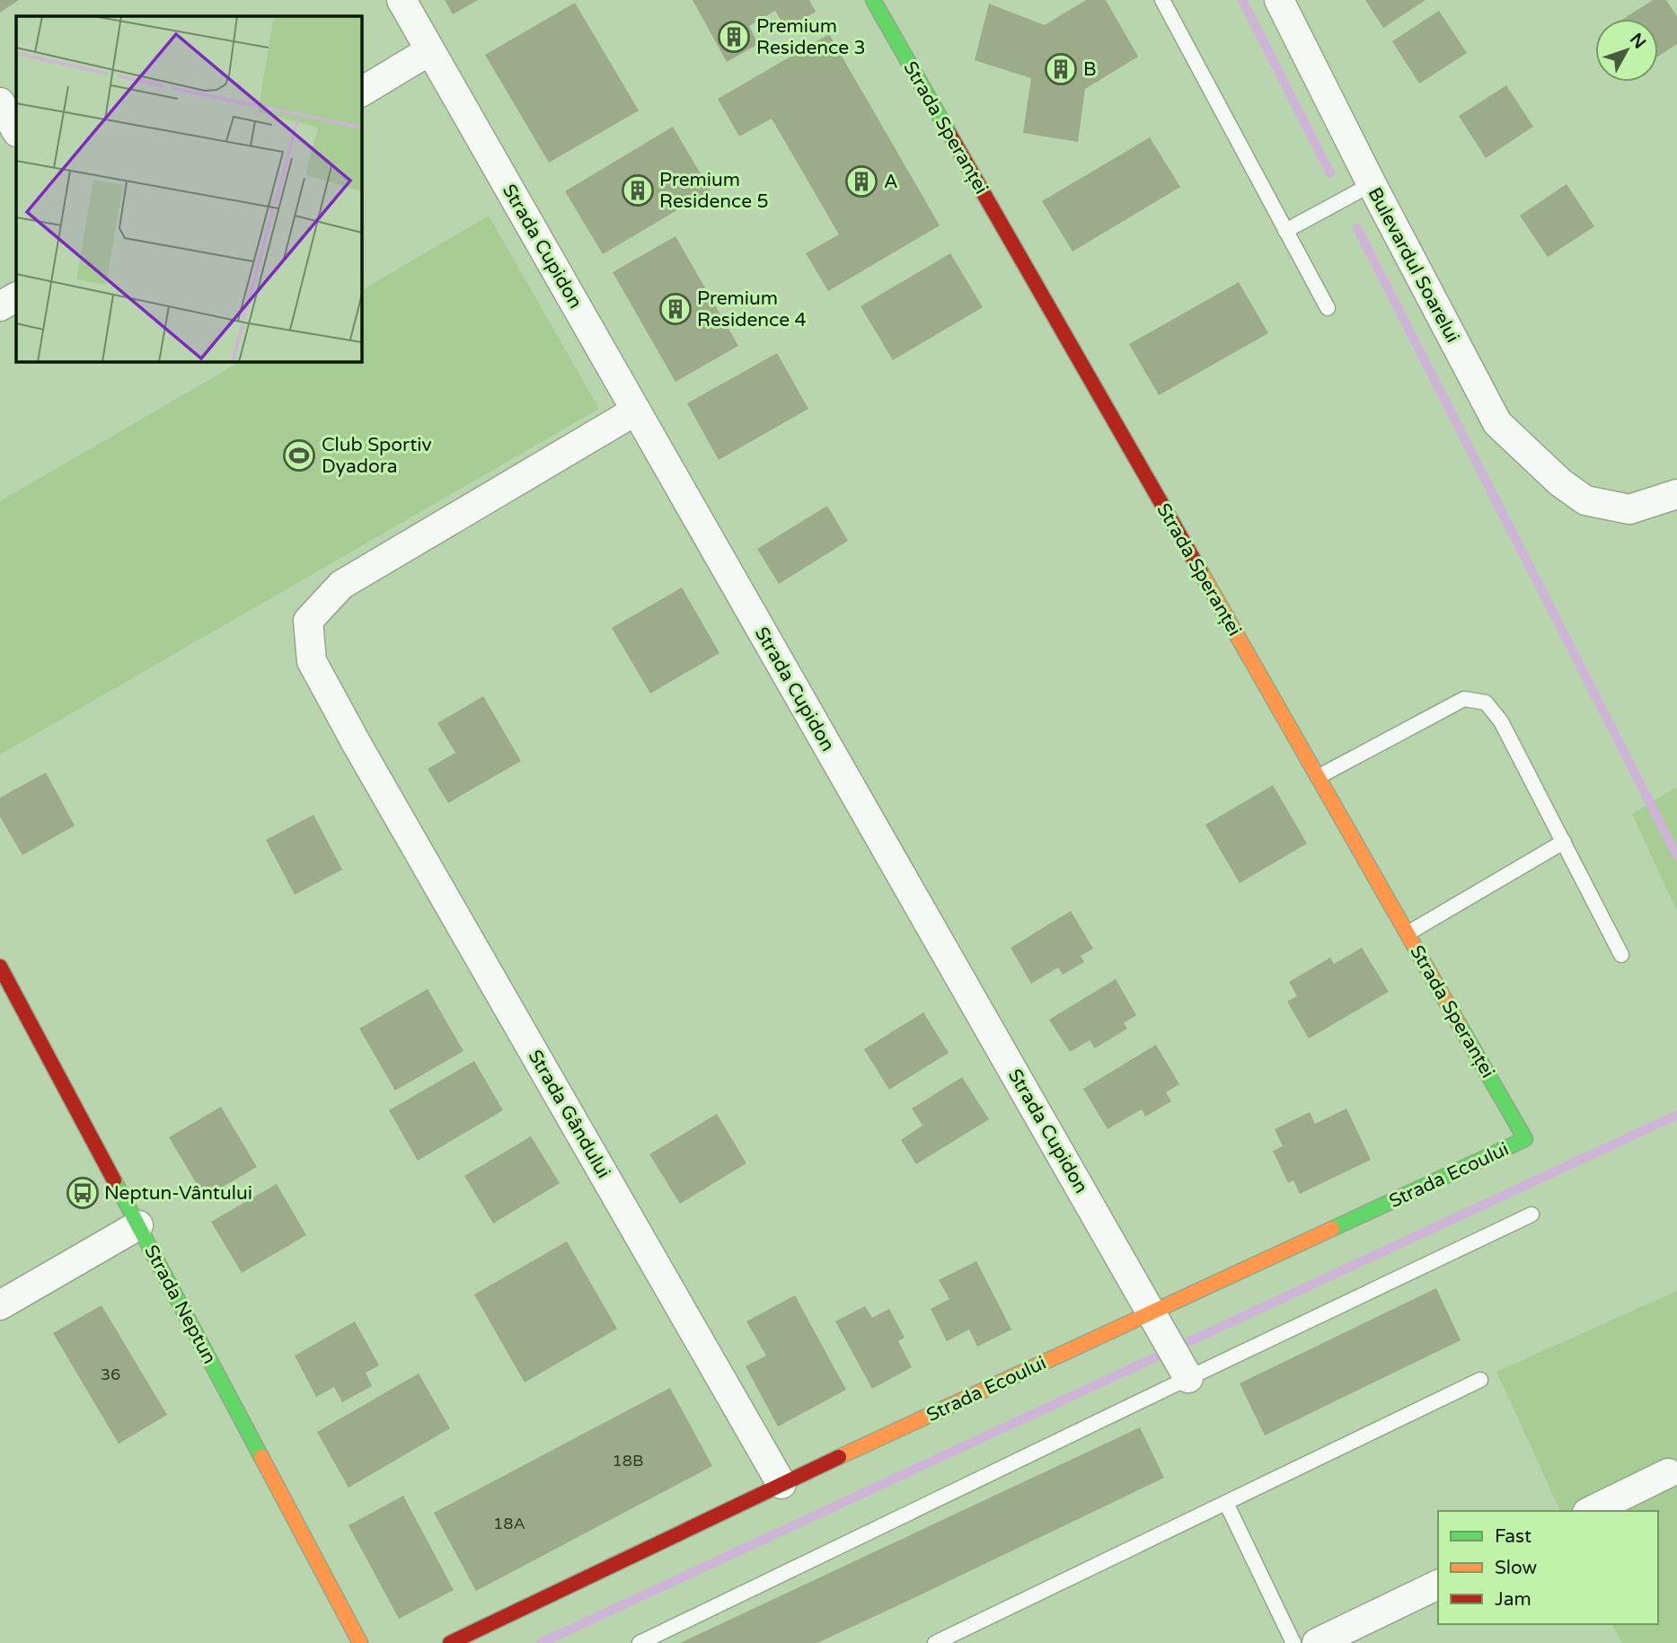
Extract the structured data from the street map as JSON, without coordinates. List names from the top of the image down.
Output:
{
  "streets": {
    "street": [
      "Strada Speranței",
      "Strada Cupidon",
      "Bulevardul Soarelui",
      "Strada Gândului",
      "Strada Ecoului",
      "Strada Neptun"
    ]
  },
  "crossings": [
    ["Strada Speranței", "Strada Ecoului"],
    ["Strada Cupidon", "Strada Gândului"],
    ["Strada Cupidon", "Strada Ecoului"],
    ["Strada Gândului", "Strada Ecoului"]
  ],
  "places": {
    "building": [
      "Premium Residence 3",
      "B",
      "A",
      "Premium Residence 5",
      "Premium Residence 4"
    ],
    "sports": ["Club Sportiv Dyadora"],
    "bus stop": ["Neptun-Vântului"]
  },
  "house_numbers": ["36", "18B", "18A"],
  "legend": ["Fast", "Slow", "Jam"],
  "north": "top right"
}
